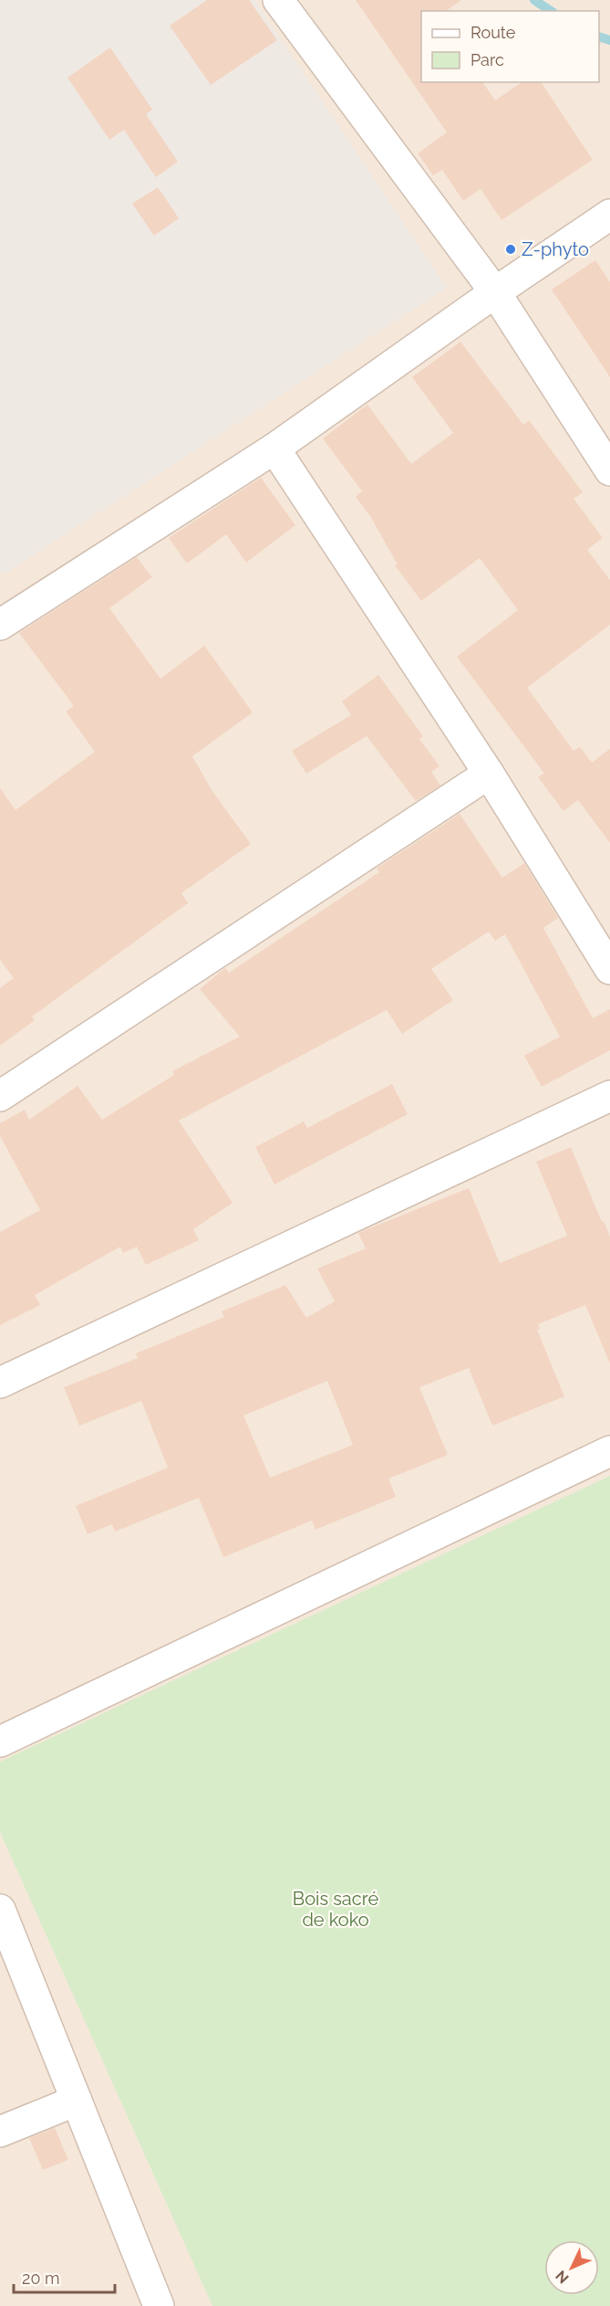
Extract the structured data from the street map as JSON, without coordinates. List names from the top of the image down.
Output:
{
  "parks": ["Bois sacré de koko"],
  "places": ["Z-phyto"],
  "legend": ["Route", "Parc"],
  "scale_bar": "20 m",
  "north": "bottom left"
}
